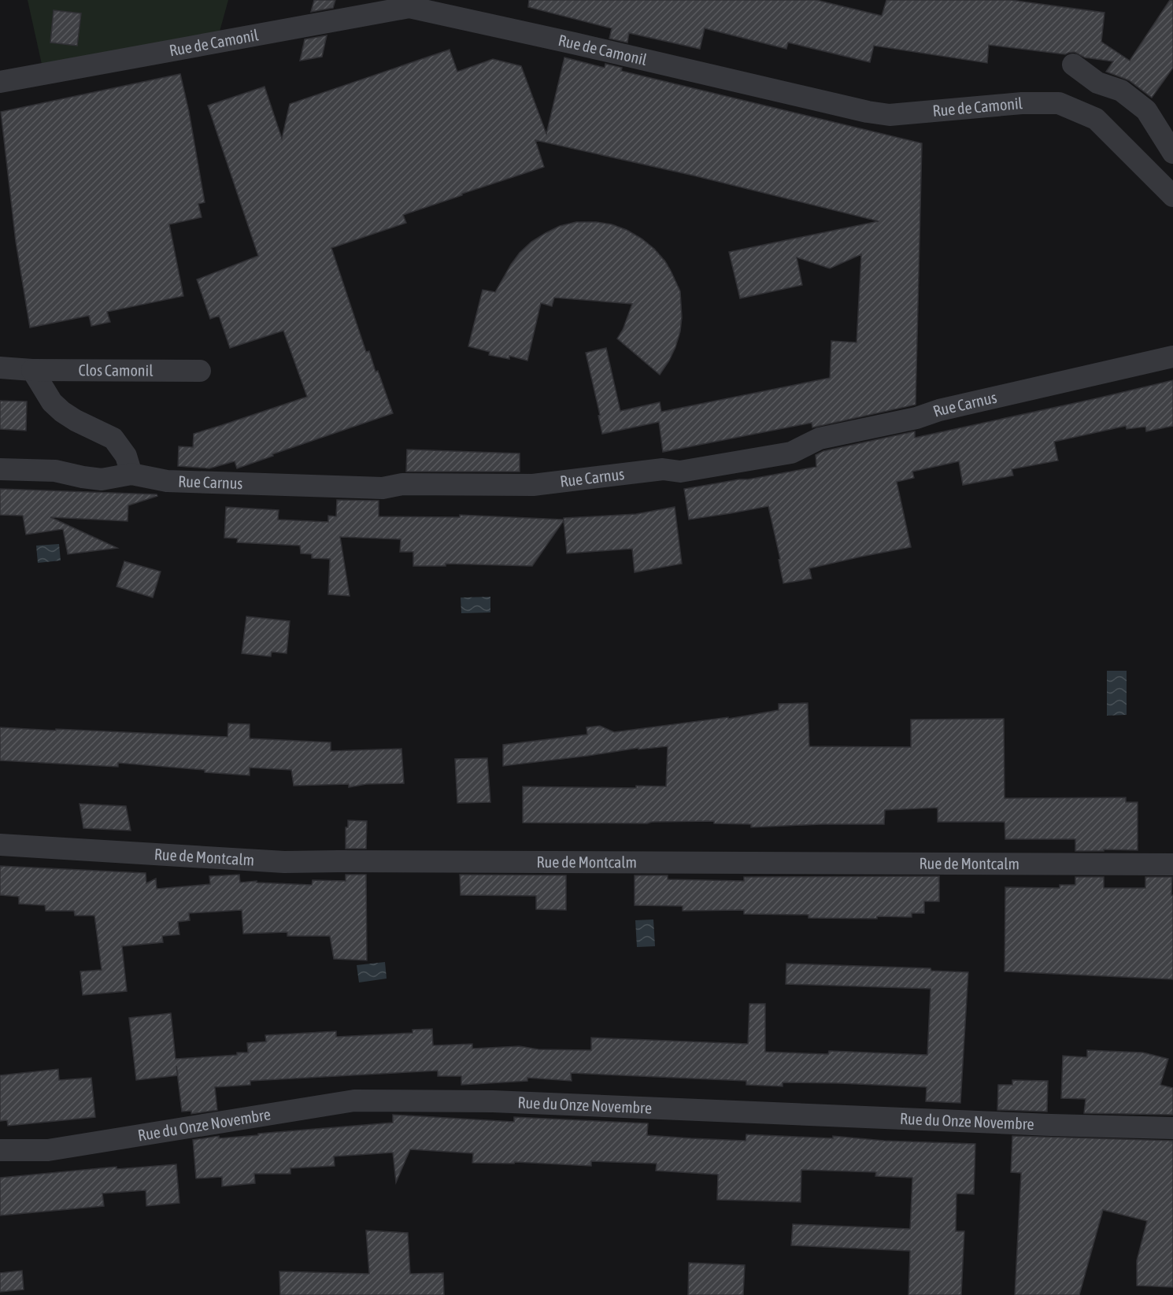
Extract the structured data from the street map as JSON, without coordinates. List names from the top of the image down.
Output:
{
  "streets": {
    "street": [
      "Rue de Camonil",
      "Clos Camonil",
      "Rue Carnus",
      "Rue de Montcalm",
      "Rue du Onze Novembre"
    ]
  }
}
